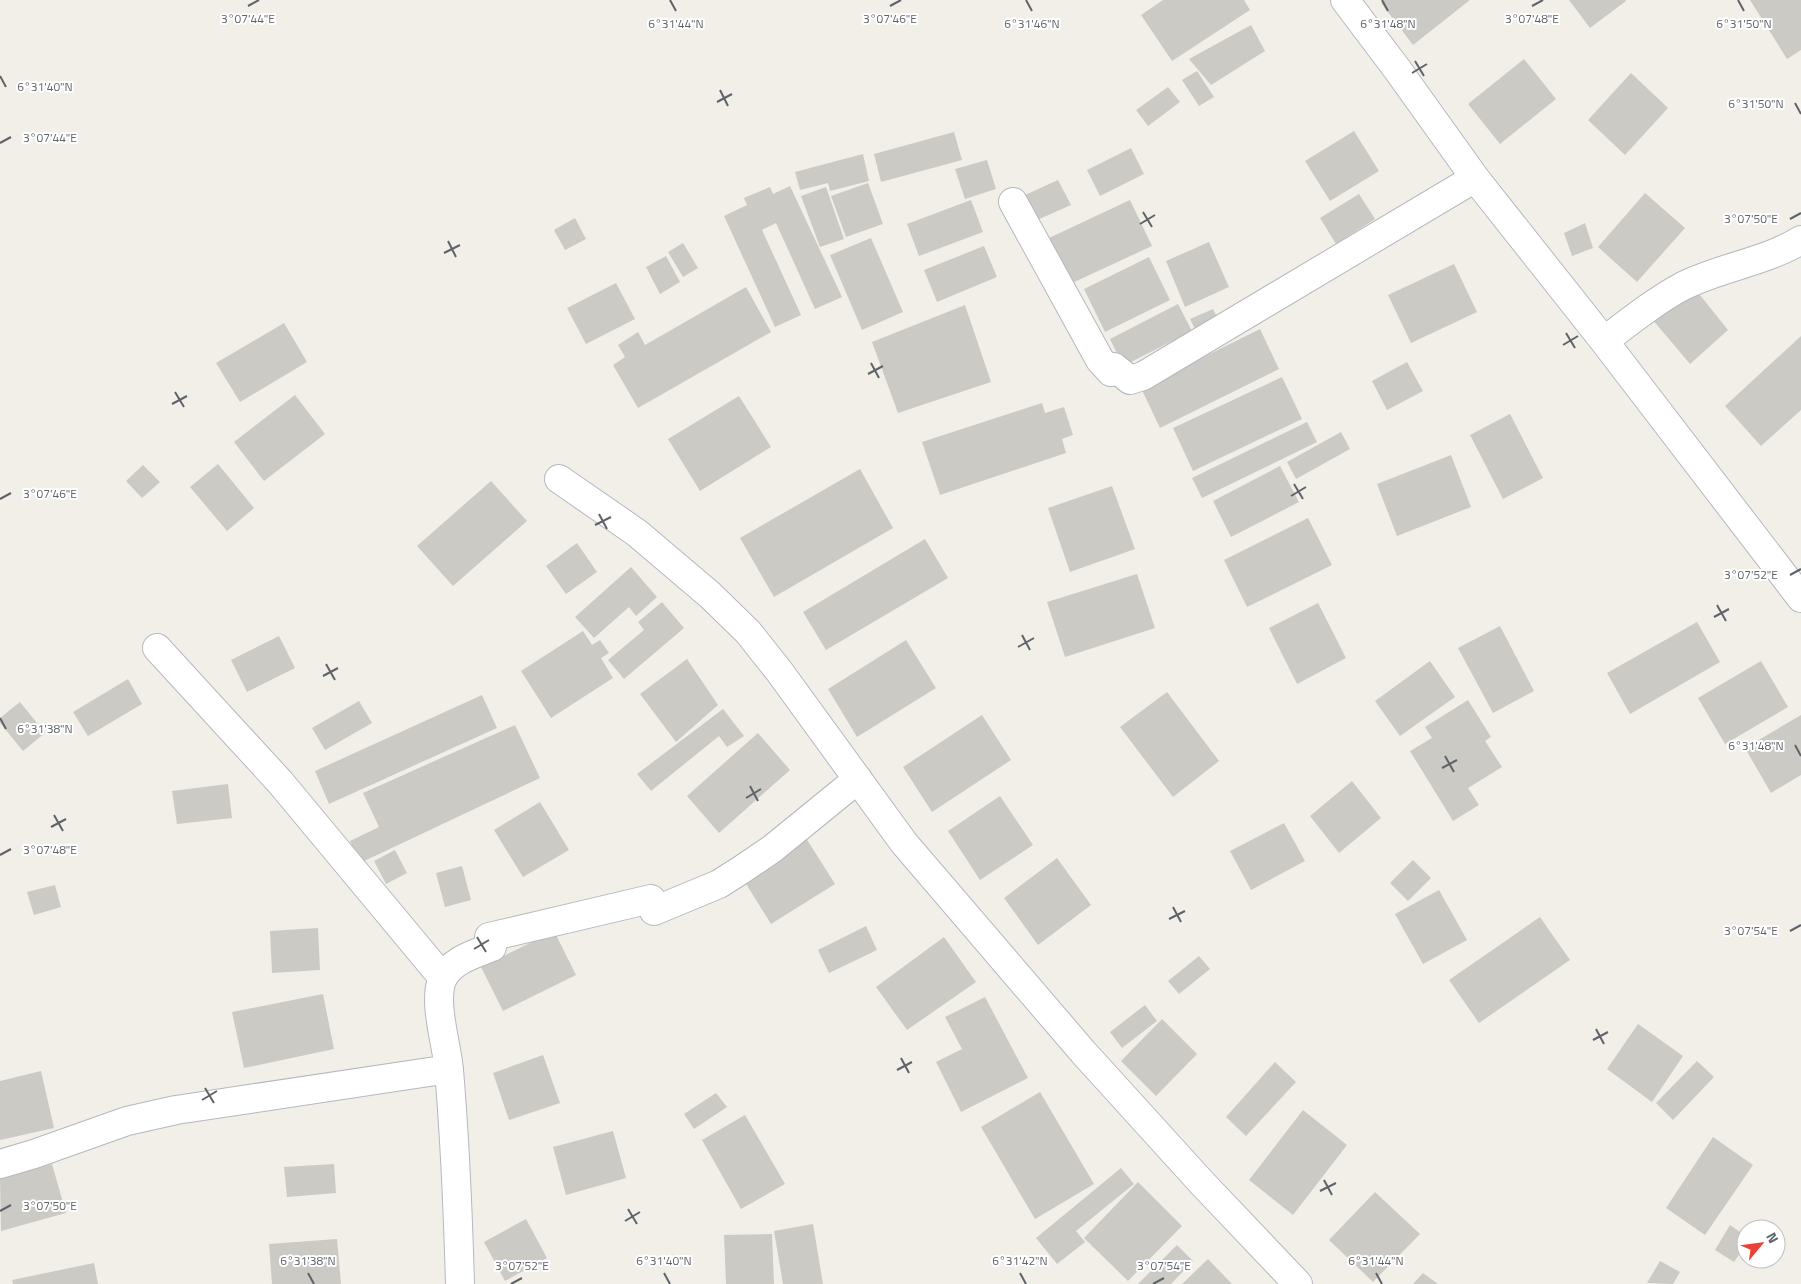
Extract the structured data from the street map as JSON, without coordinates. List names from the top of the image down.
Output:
{
  "north": "top right",
  "coordinates": [
    "3°07'44\"E",
    "3°07'46\"E",
    "3°07'48\"E",
    "6°31'50\"N",
    "6°31'44\"N",
    "6°31'46\"N",
    "6°31'48\"N",
    "6°31'40\"N",
    "3°07'50\"E",
    "3°07'52\"E",
    "6°31'38\"N",
    "3°07'54\"E",
    "6°31'42\"N"
  ]
}
